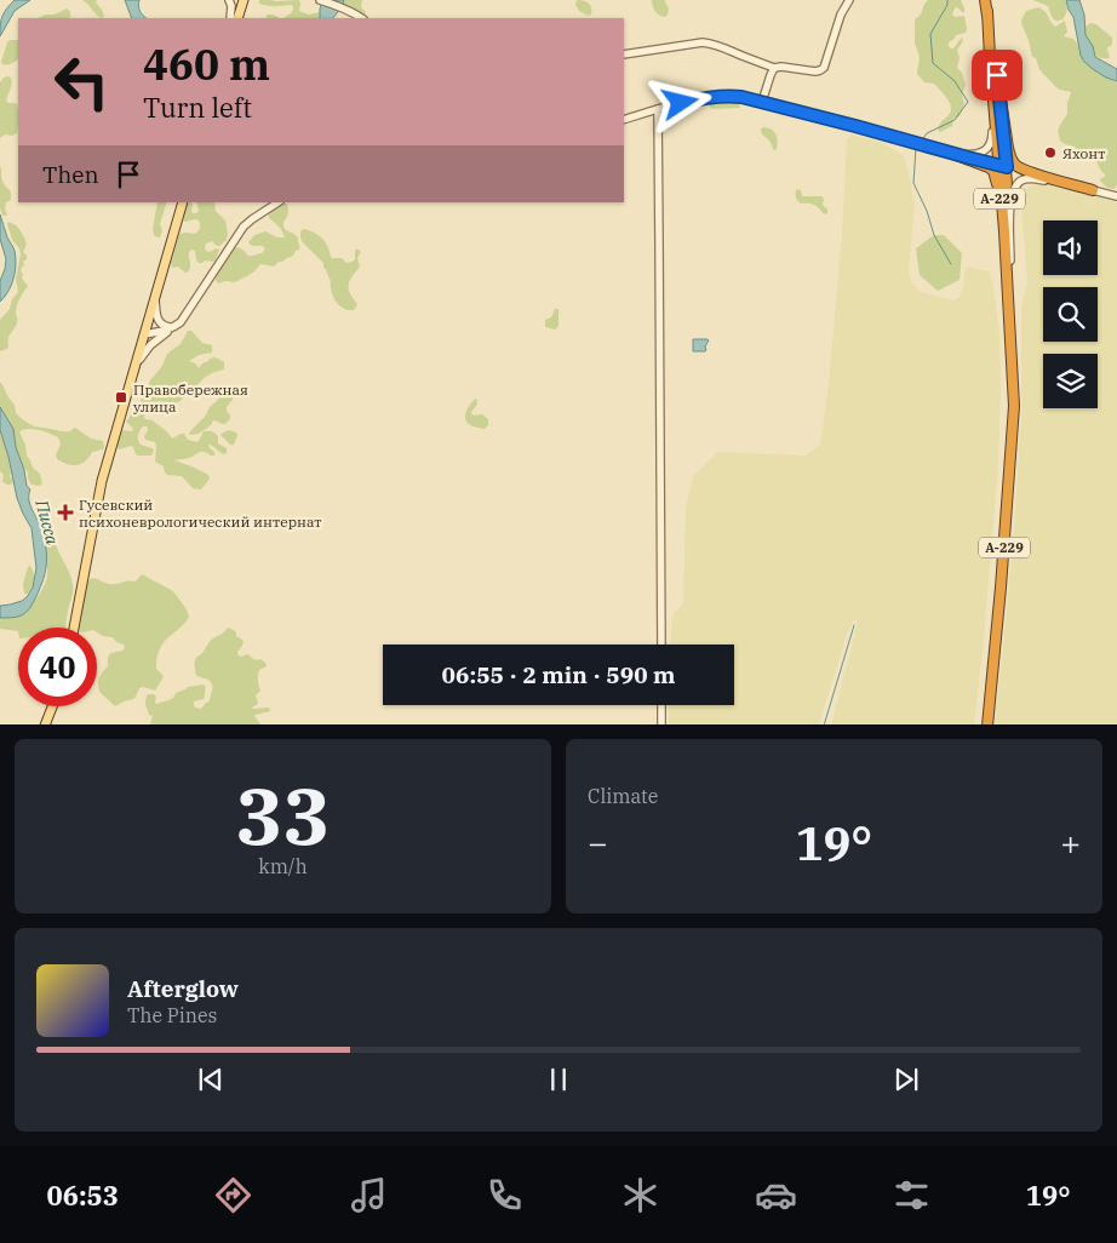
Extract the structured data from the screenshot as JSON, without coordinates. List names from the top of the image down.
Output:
{
  "streets": {
    "highway": ["A-229", "А-229"]
  },
  "crossings": [
    ["A-229", "А-229"]
  ],
  "water": ["Писса"],
  "places": {
    "other": ["Яхонт"],
    "transit": ["Правобережная улица"],
    "health": ["Гусевский психоневрологический интернат"]
  },
  "page": {
    "turn": ["460 m", "Turn left"],
    "then": "Then",
    "limit": "40",
    "trip": "06:55 · 2 min · 590 m",
    "tile": [
      ["33", "km/h"],
      "Climate"
    ],
    "heat": ["−", "19°", "+"],
    "song": ["Afterglow", "The Pines"],
    "tabs": ["06:53", "19°"]
  }
}
